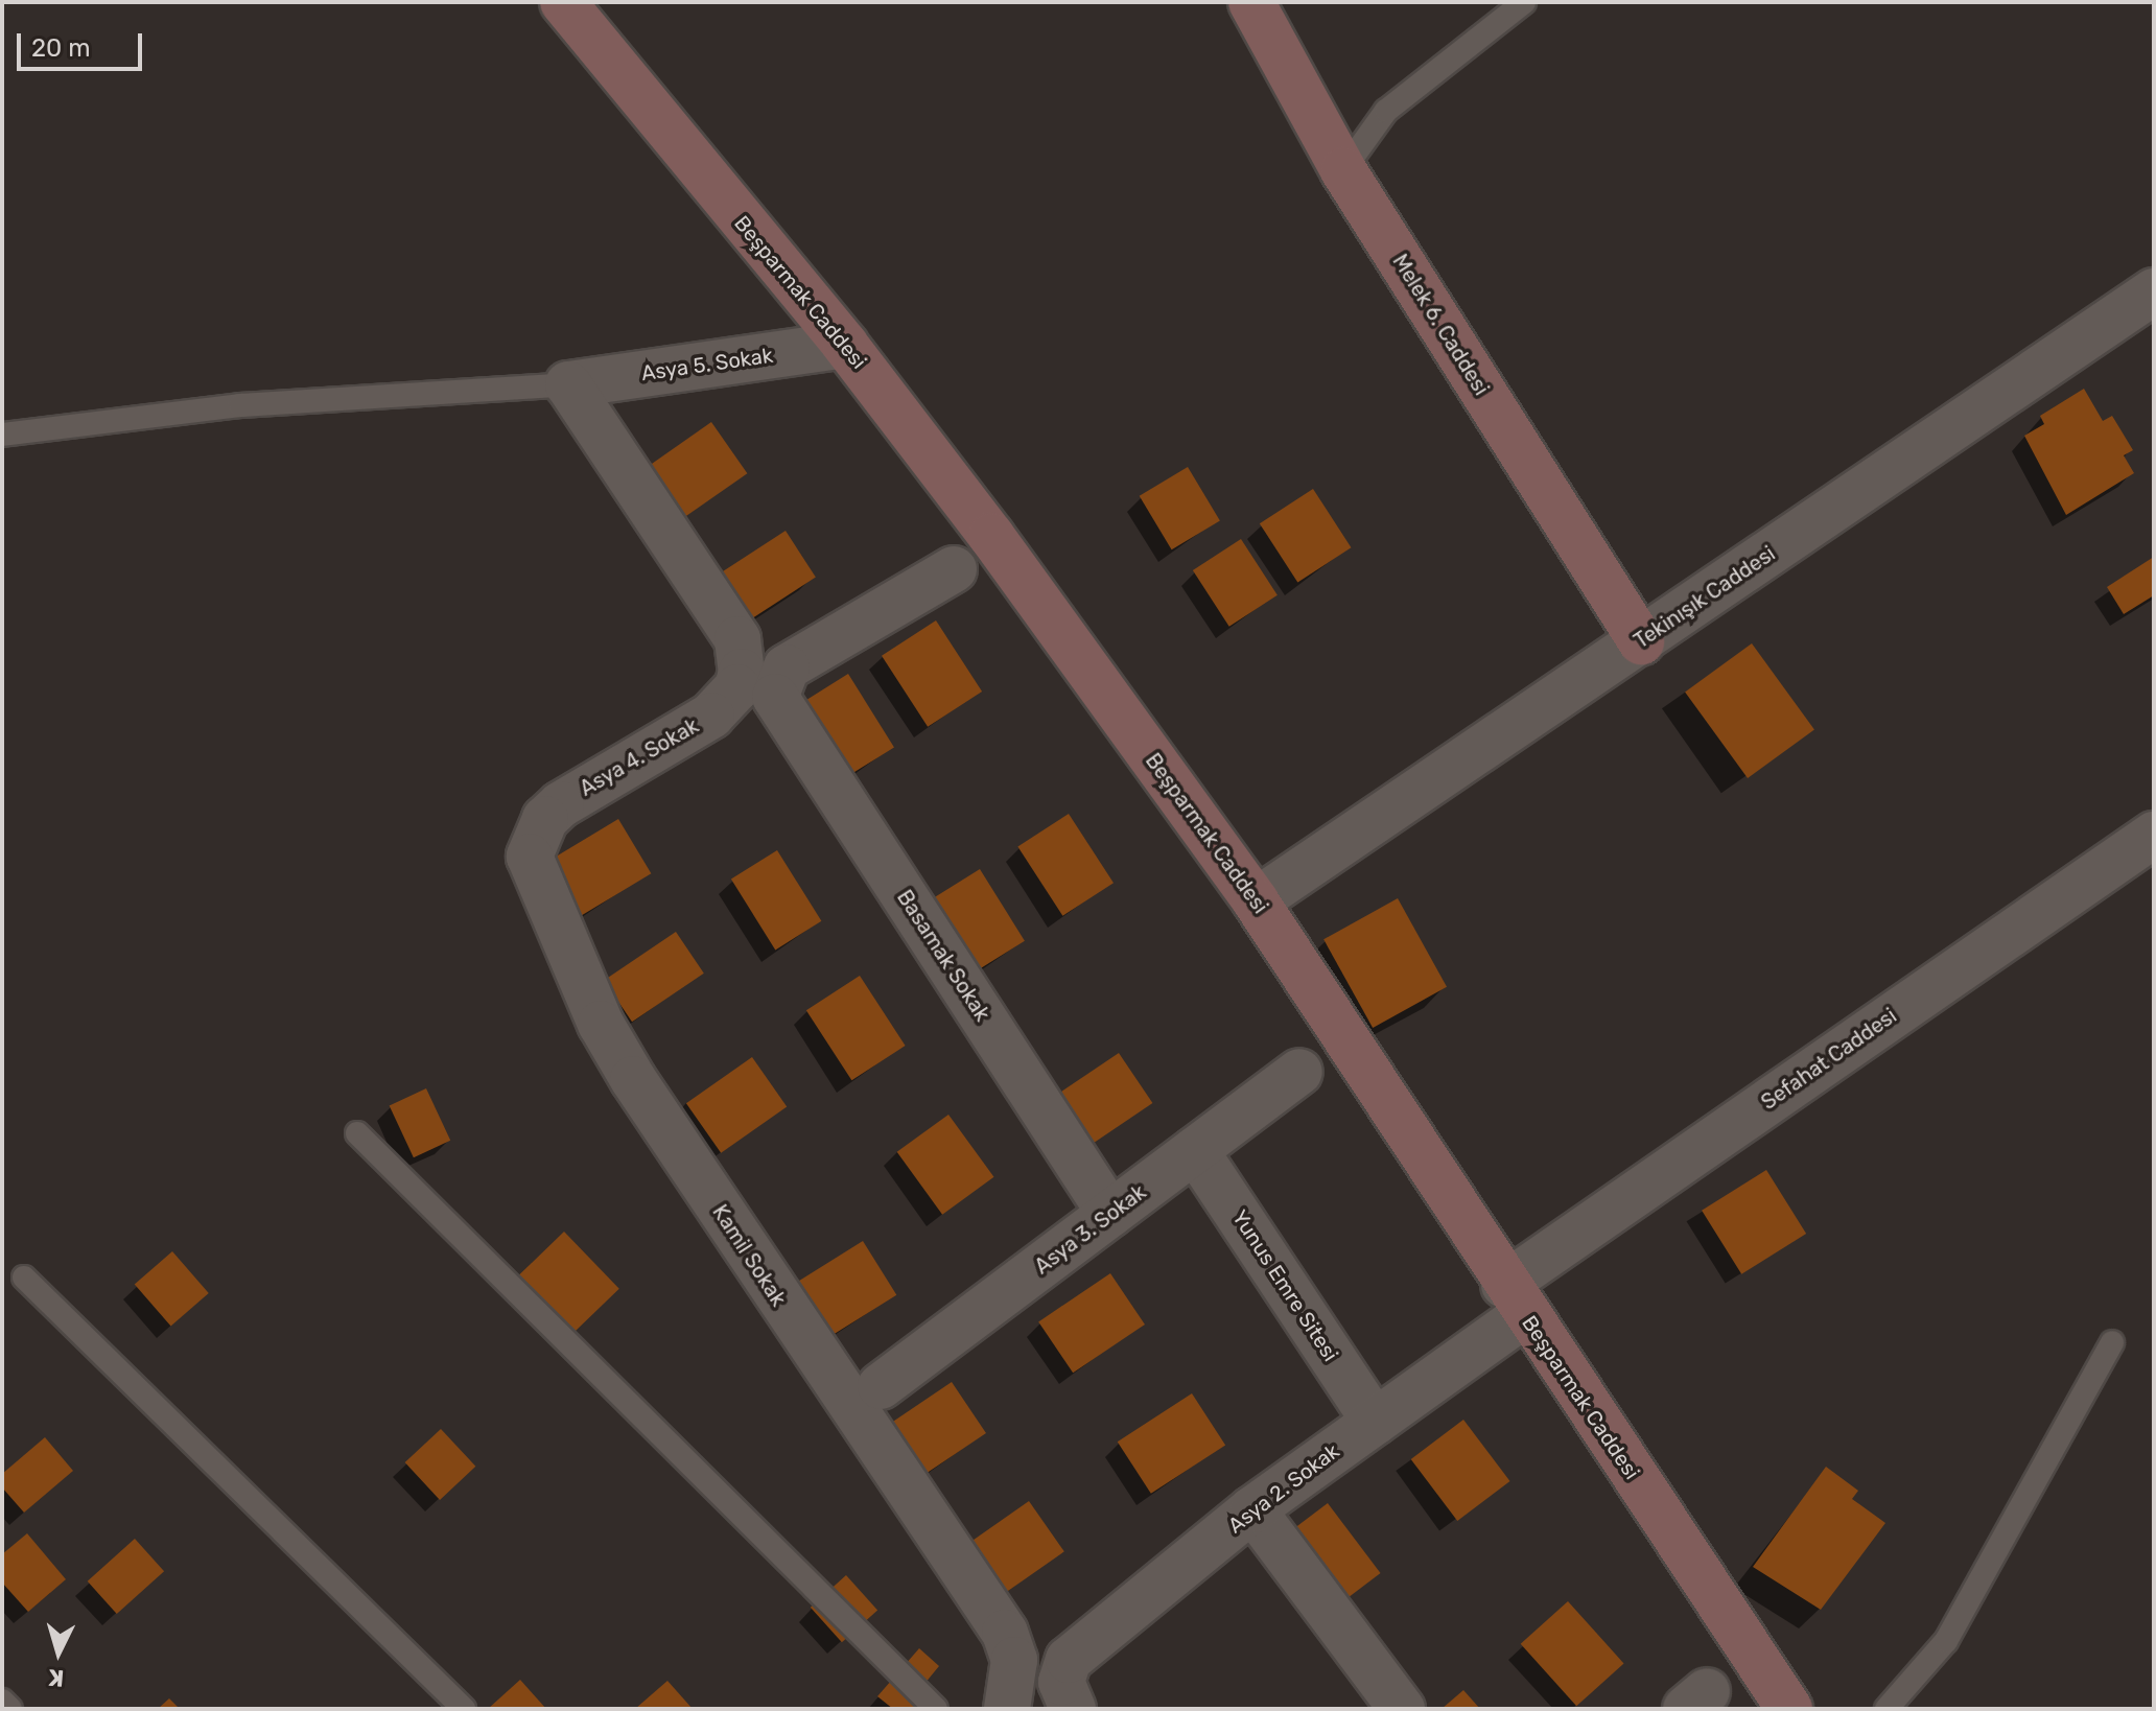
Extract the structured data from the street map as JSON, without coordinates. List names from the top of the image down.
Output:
{
  "streets": {
    "street": [
      "Beşparmak Caddesi",
      "Melek 6. Caddesi",
      "Asya 5. Sokak",
      "Tekinışık Caddesi",
      "Asya 4. Sokak",
      "Basamak Sokak",
      "Sefahat Caddesi",
      "Asya 3. Sokak",
      "Kamil Sokak",
      "Yunus Emre Sitesi",
      "Asya 2. Sokak"
    ]
  },
  "crossings": [
    ["Beşparmak Caddesi", "Asya 5. Sokak"],
    ["Beşparmak Caddesi", "Tekinışık Caddesi"],
    ["Beşparmak Caddesi", "Sefahat Caddesi"],
    ["Beşparmak Caddesi", "Asya 2. Sokak"],
    ["Melek 6. Caddesi", "Tekinışık Caddesi"],
    ["Asya 5. Sokak", "Asya 4. Sokak"],
    ["Asya 4. Sokak", "Kamil Sokak"],
    ["Basamak Sokak", "Asya 3. Sokak"],
    ["Sefahat Caddesi", "Asya 2. Sokak"],
    ["Asya 3. Sokak", "Yunus Emre Sitesi"],
    ["Yunus Emre Sitesi", "Asya 2. Sokak"]
  ],
  "scale_bar": "20 m",
  "north": "bottom"
}
